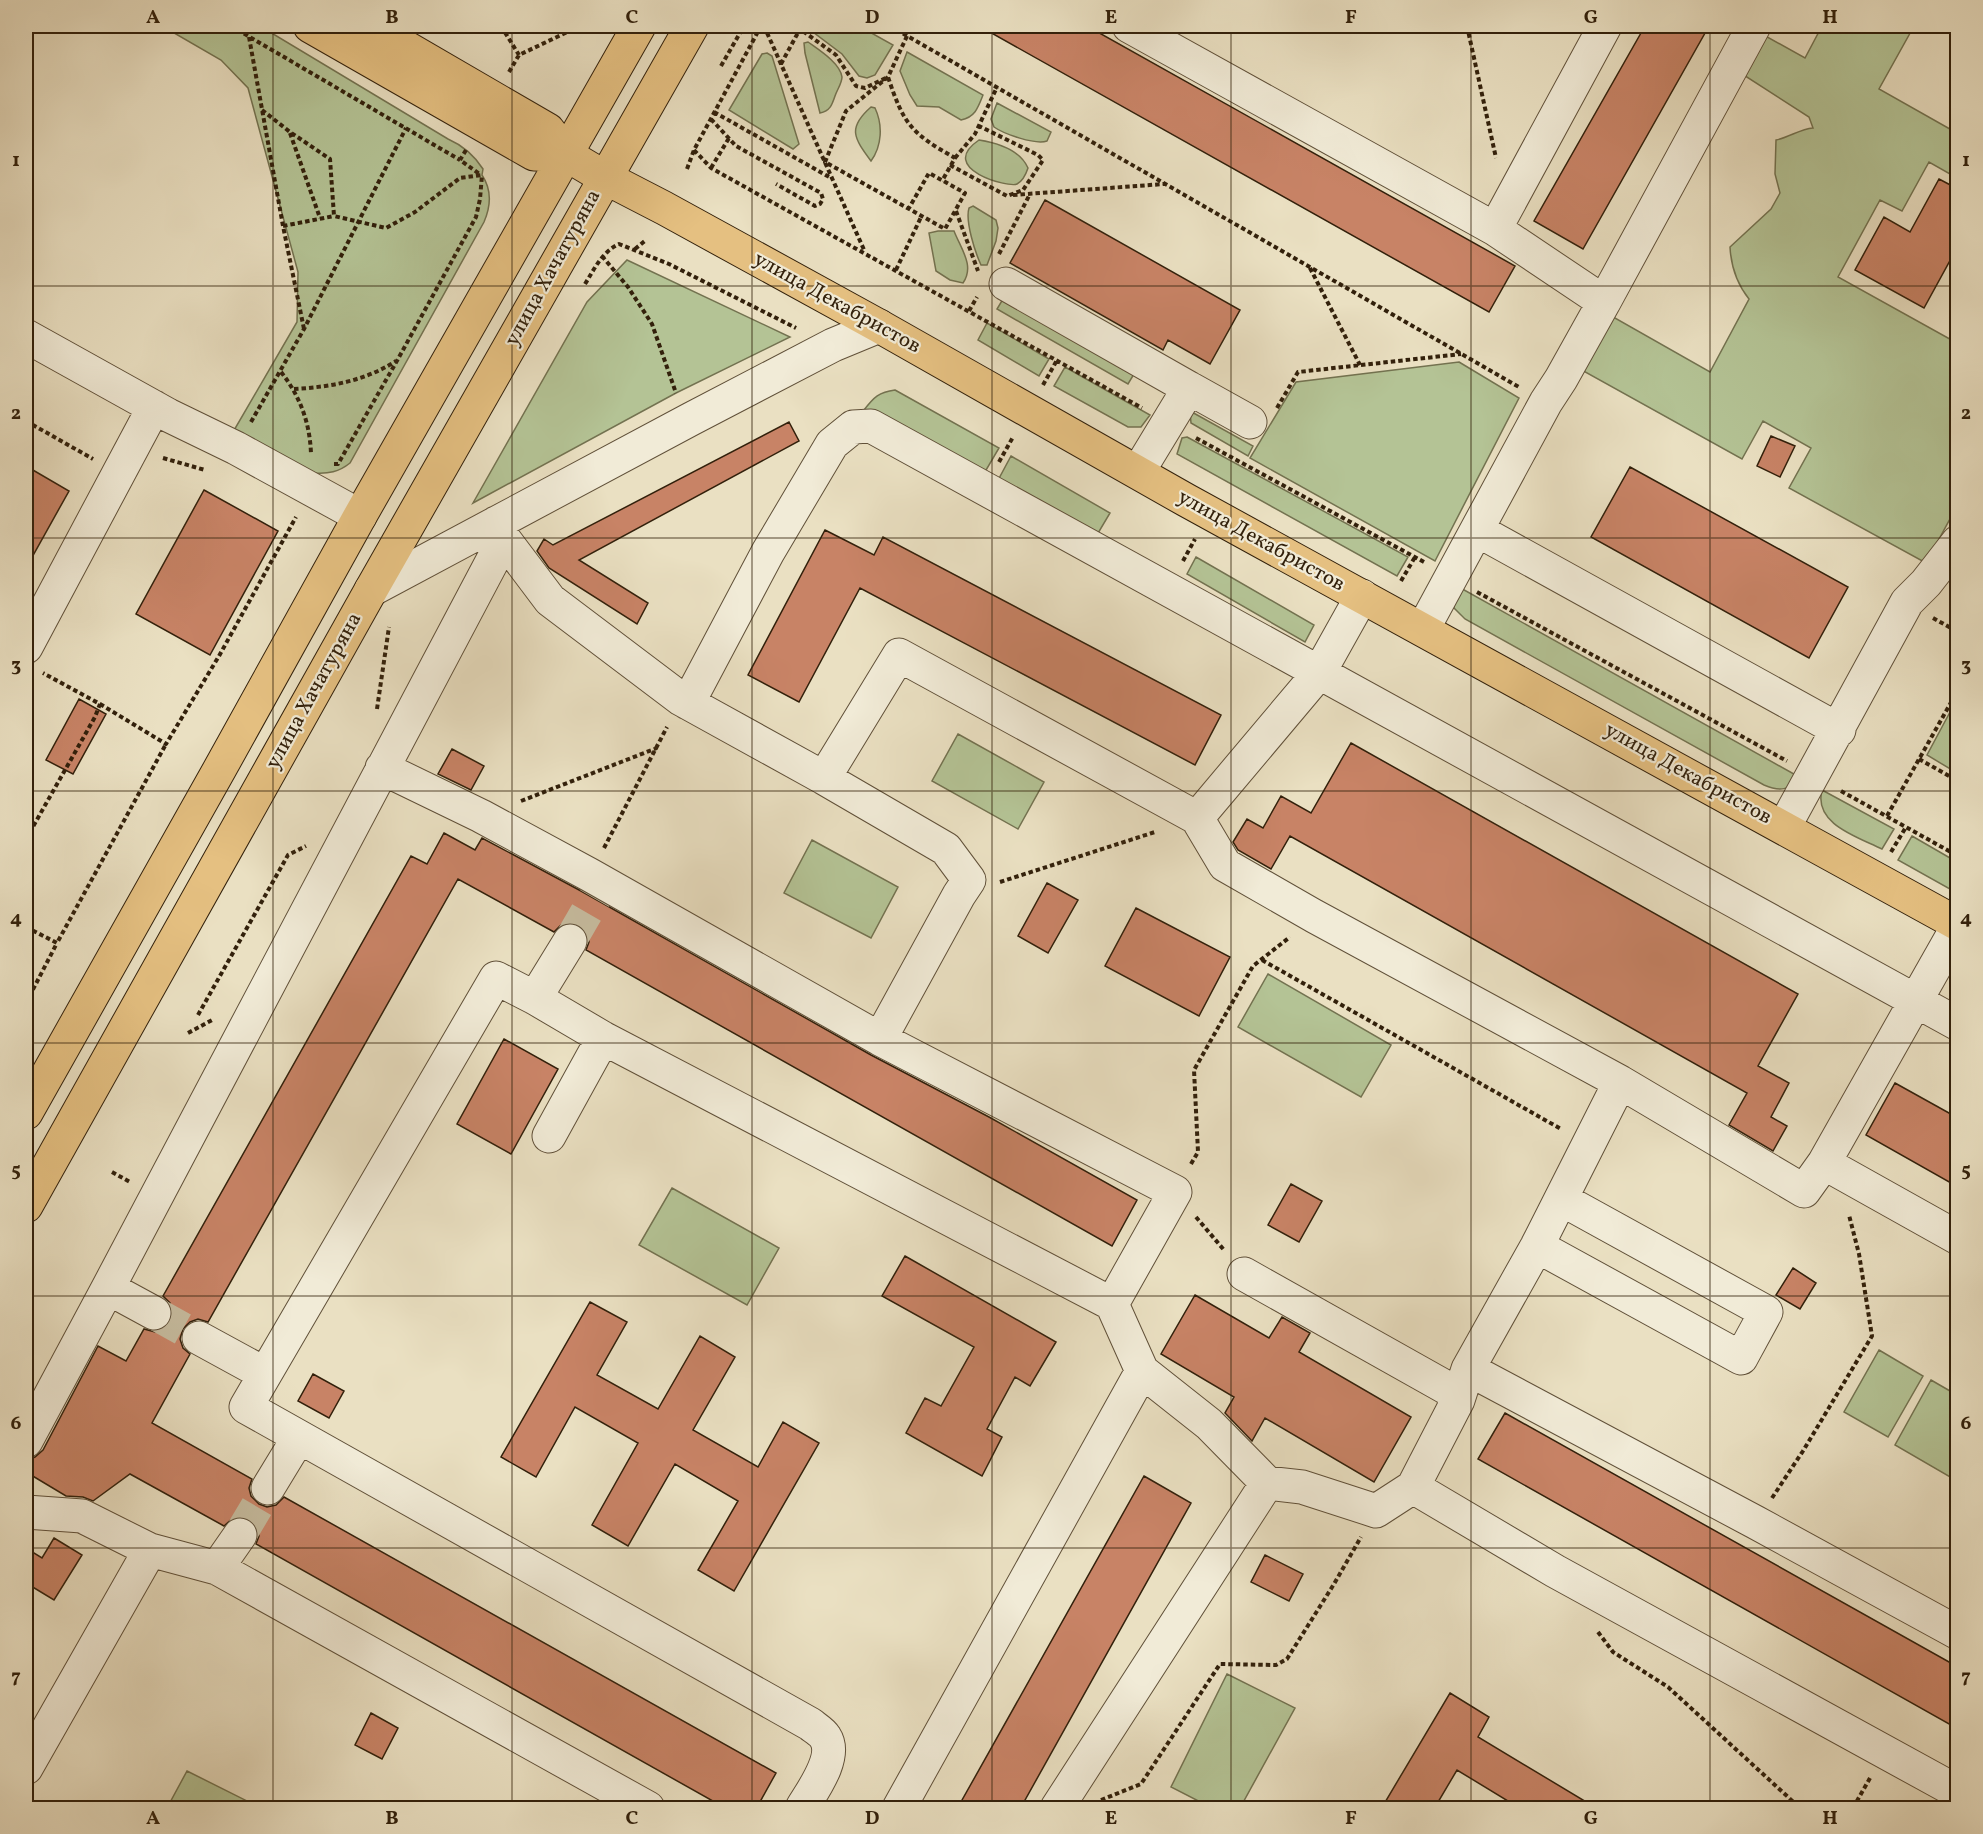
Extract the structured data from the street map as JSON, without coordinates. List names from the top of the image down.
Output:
{
  "streets": {
    "main road": ["улица Хачатуряна", "улица Декабристов"]
  },
  "crossings": [
    ["улица Хачатуряна", "улица Декабристов"]
  ],
  "grid": {
    "columns": [
      "A",
      "B",
      "C",
      "D",
      "E",
      "F",
      "G",
      "H"
    ],
    "rows": [
      "1",
      "2",
      "3",
      "4",
      "5",
      "6",
      "7"
    ]
  }
}
